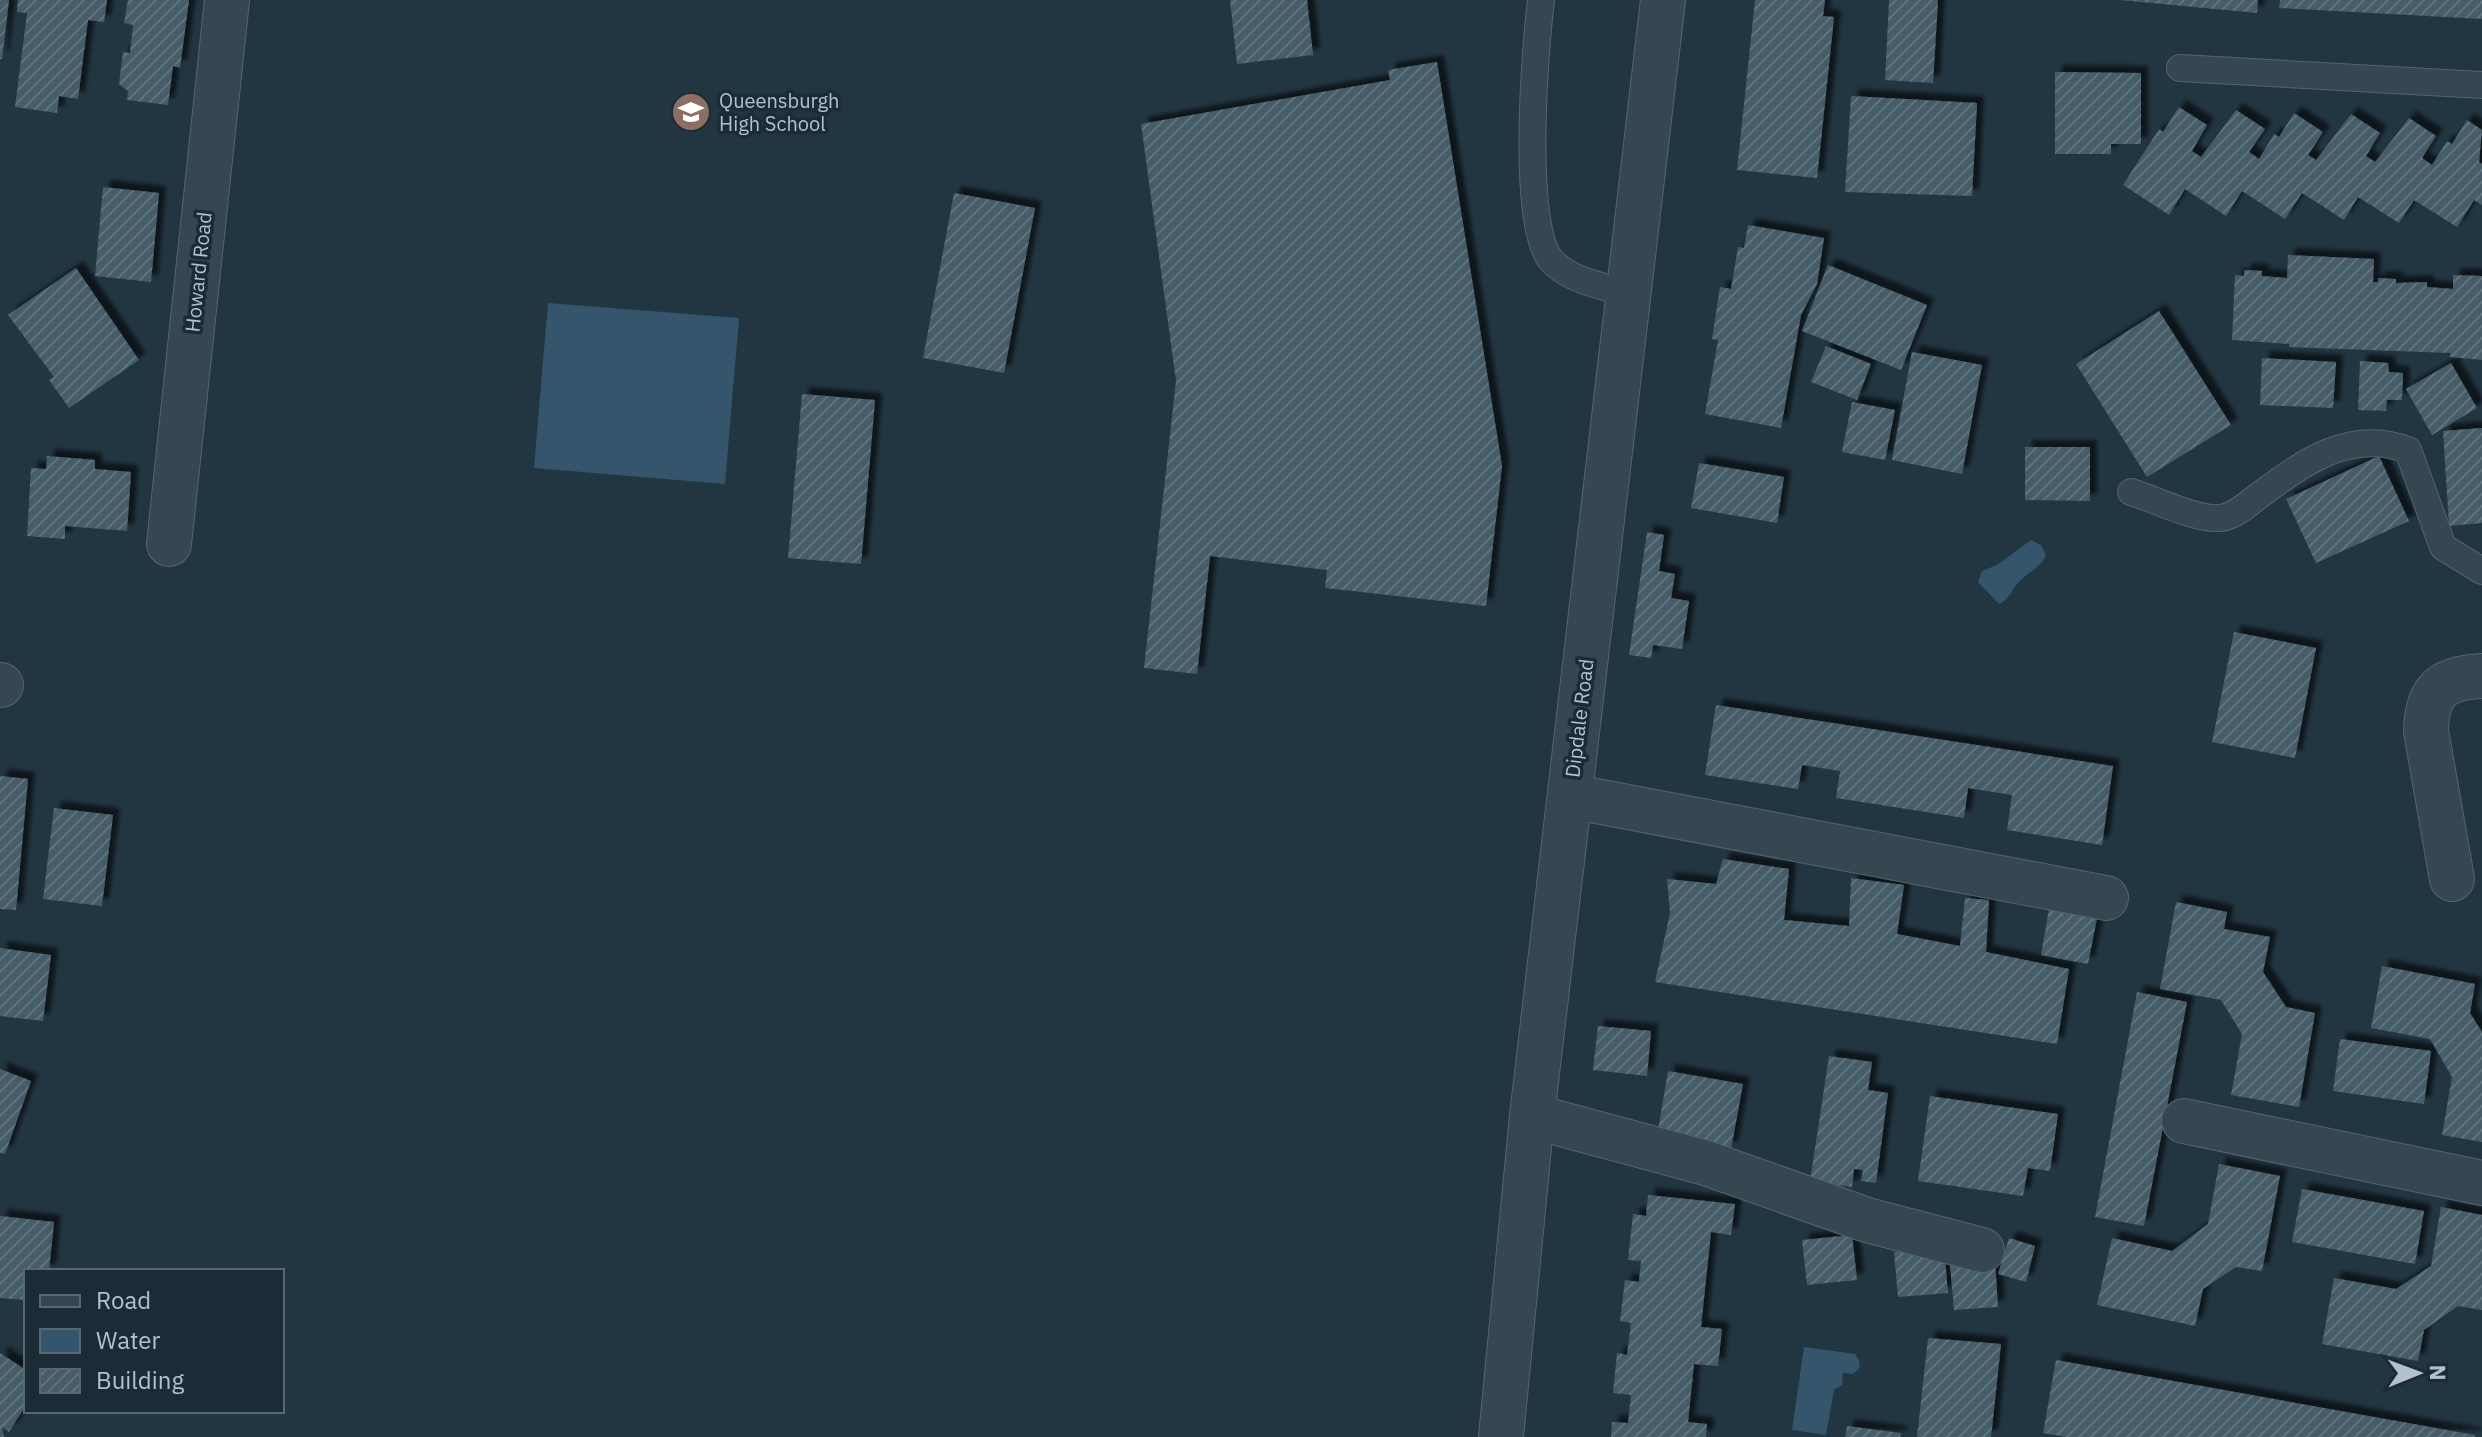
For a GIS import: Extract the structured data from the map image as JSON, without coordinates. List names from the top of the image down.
{
  "streets": {
    "street": ["Howard Road", "Dipdale Road"]
  },
  "places": {
    "school or university": ["Queensburgh High School"]
  },
  "legend": ["Road", "Water", "Building"],
  "north": "right"
}
